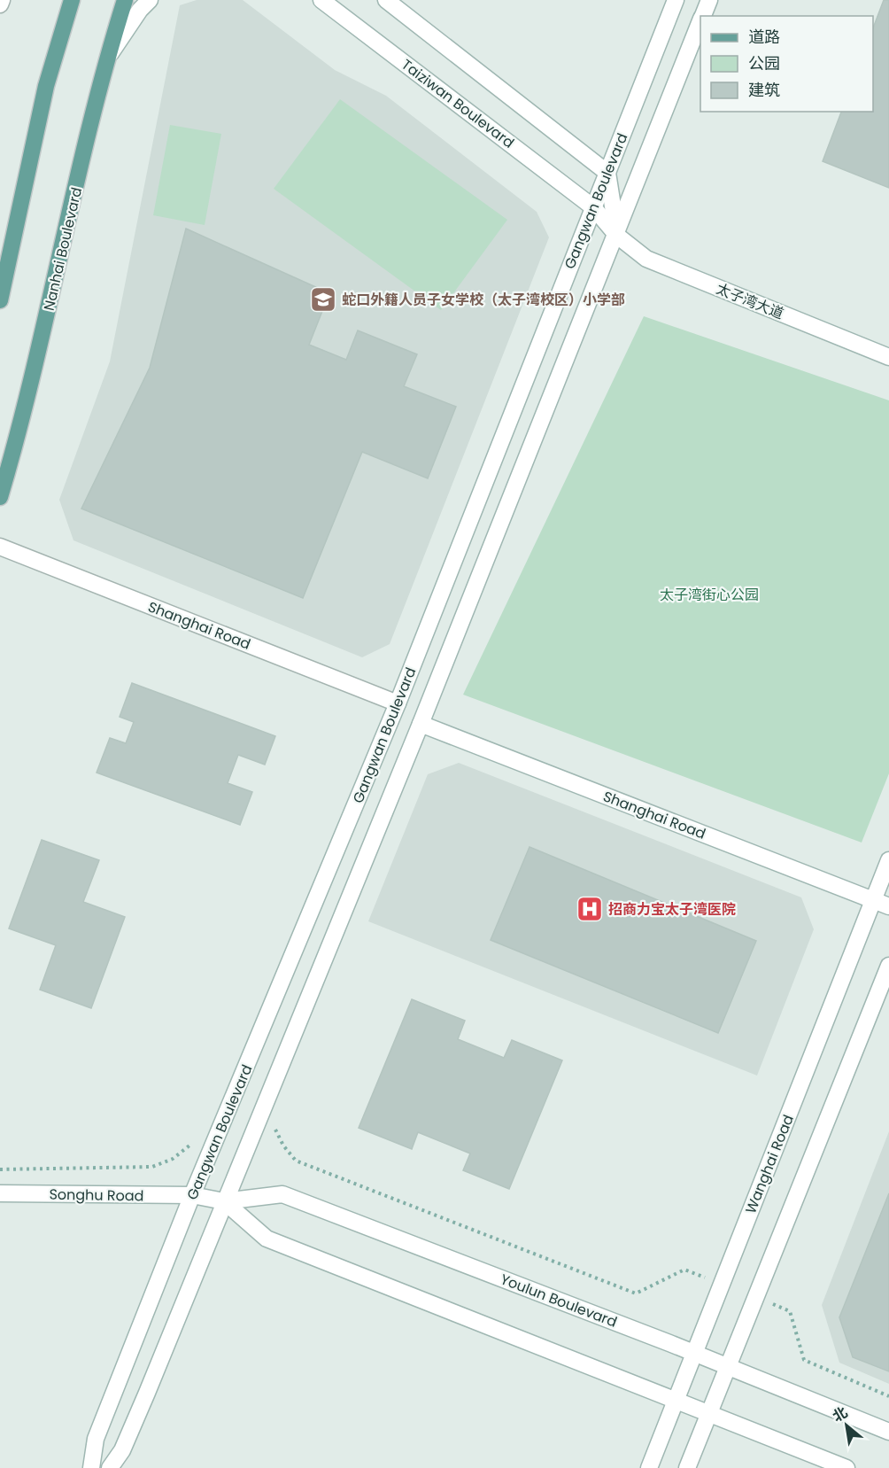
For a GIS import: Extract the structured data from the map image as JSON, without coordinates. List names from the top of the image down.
{
  "streets": {
    "main road": [
      "Taiziwan Boulevard",
      "Gangwan Boulevard",
      "Nanhai Boulevard",
      "太子湾大道",
      "Shanghai Road",
      "Wanghai Road",
      "Songhu Road",
      "Youlun Boulevard"
    ]
  },
  "crossings": [
    ["Taiziwan Boulevard", "Gangwan Boulevard"],
    ["Taiziwan Boulevard", "太子湾大道"],
    ["Gangwan Boulevard", "太子湾大道"],
    ["Gangwan Boulevard", "Shanghai Road"],
    ["Gangwan Boulevard", "Songhu Road"],
    ["Gangwan Boulevard", "Youlun Boulevard"],
    ["Shanghai Road", "Wanghai Road"],
    ["Wanghai Road", "Youlun Boulevard"],
    ["Songhu Road", "Youlun Boulevard"]
  ],
  "parks": ["太子湾街心公园"],
  "places": {
    "school or university": ["蛇口外籍人员子女学校（太子湾校区）小学部"],
    "hospital": ["招商力宝太子湾医院"]
  },
  "legend": ["道路", "公园", "建筑"],
  "north": "top left"
}
